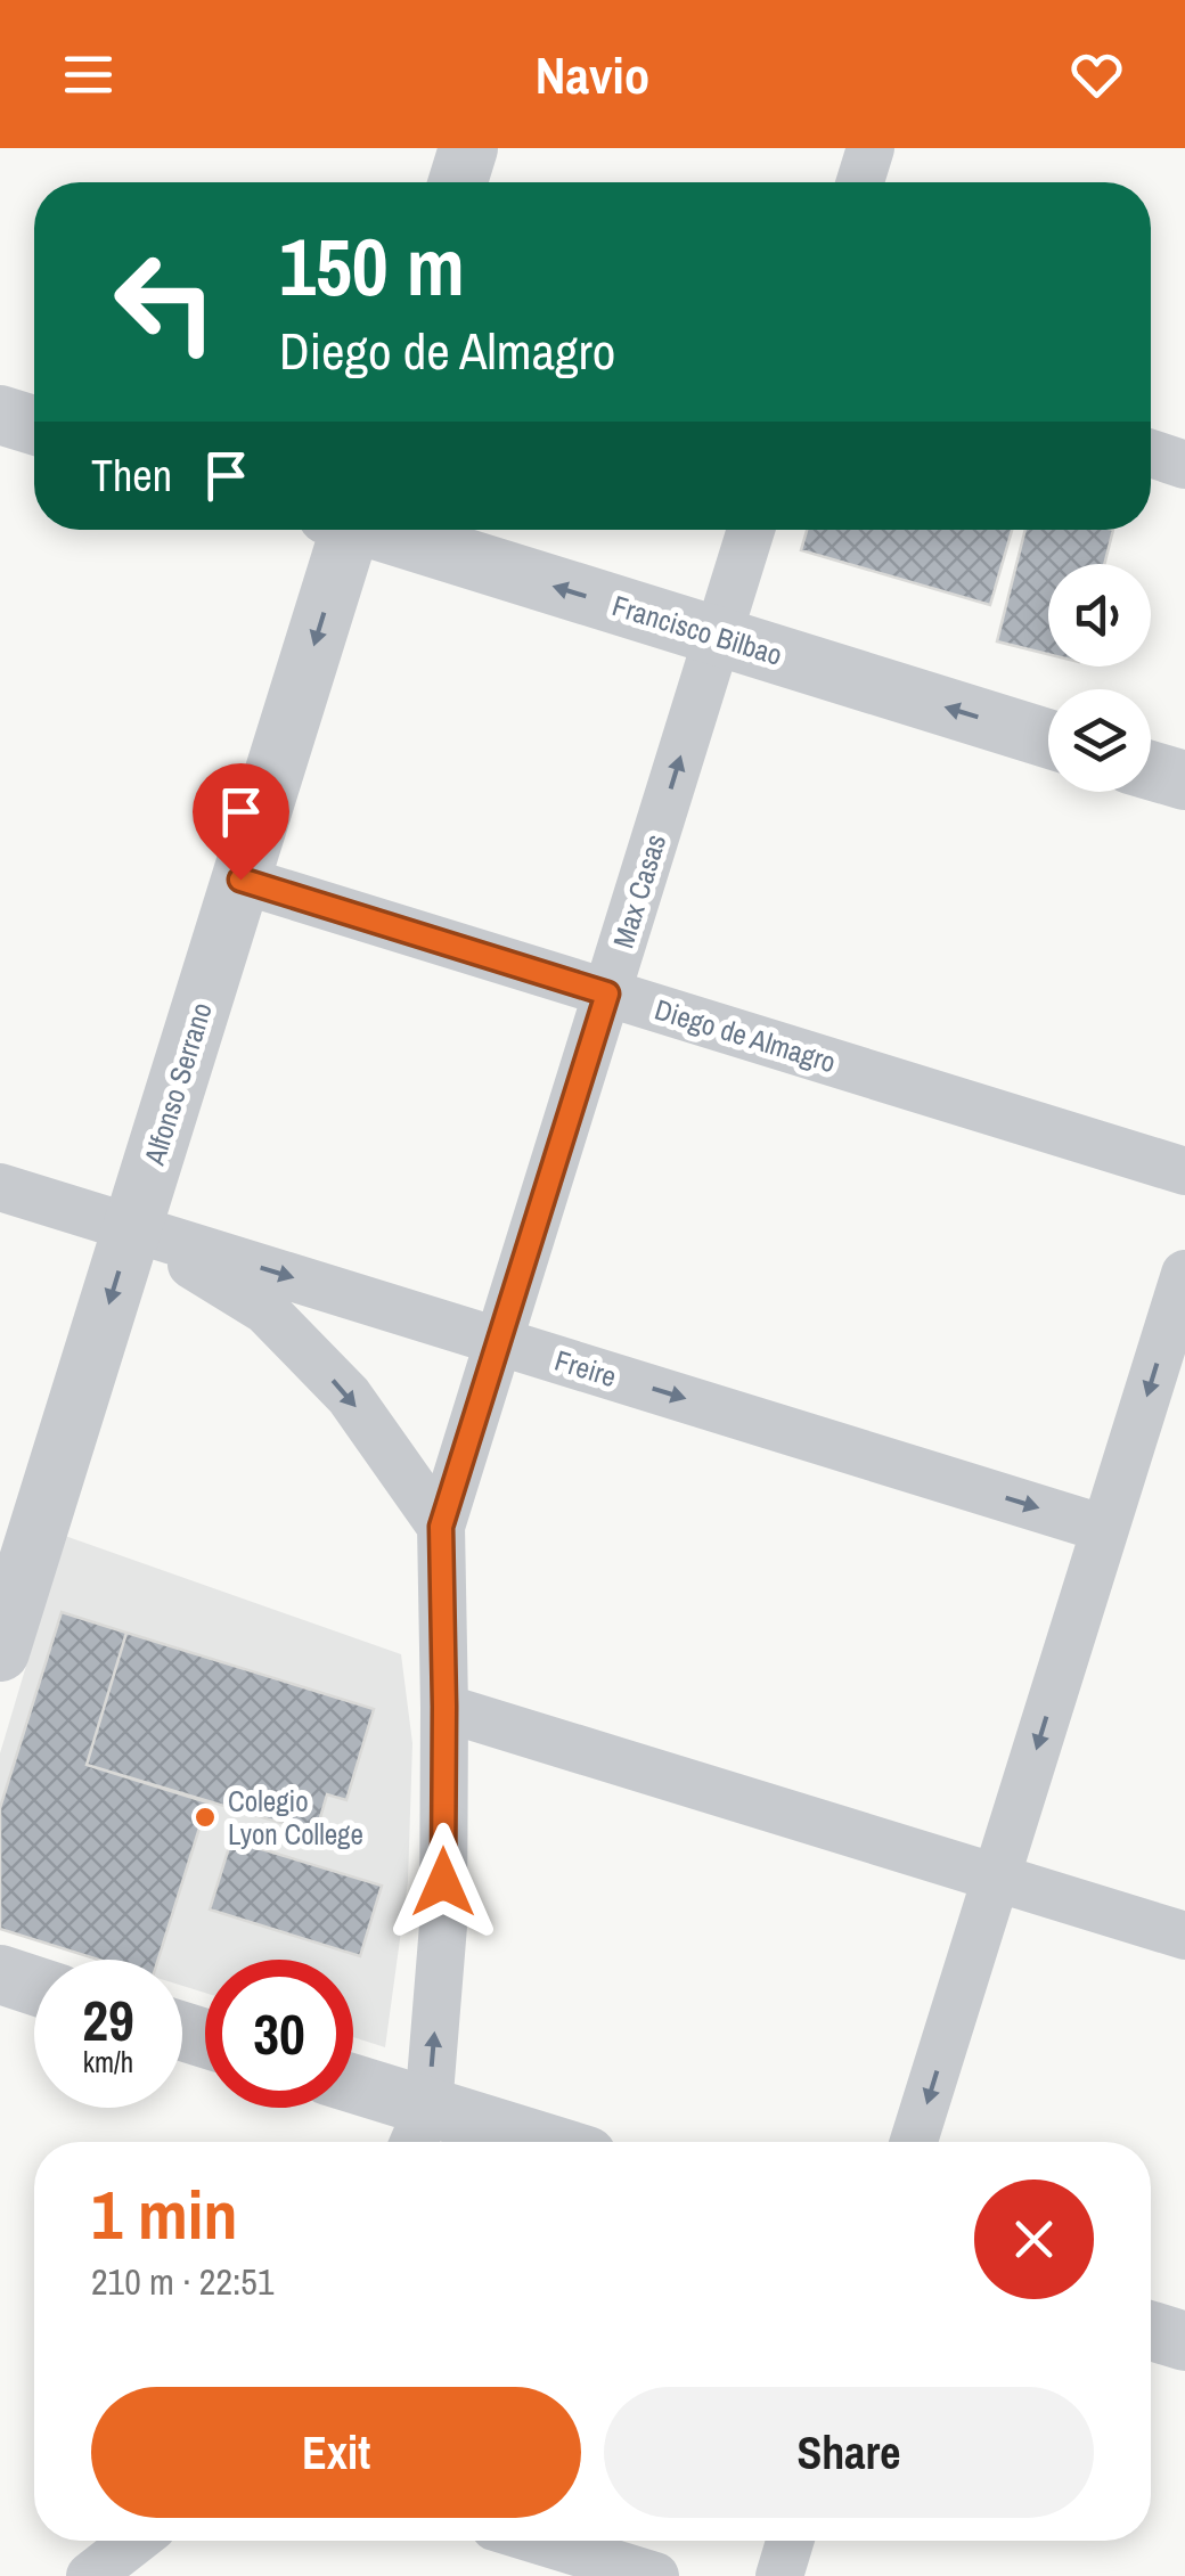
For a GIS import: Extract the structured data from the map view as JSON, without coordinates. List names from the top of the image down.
{
  "streets": {
    "street": [
      "Francisco Bilbao",
      "Max Casas",
      "Diego de Almagro",
      "Alfonso Serrano",
      "Freire"
    ]
  },
  "crossings": [
    ["Francisco Bilbao", "Max Casas"],
    ["Max Casas", "Diego de Almagro"],
    ["Max Casas", "Freire"],
    ["Diego de Almagro", "Alfonso Serrano"],
    ["Alfonso Serrano", "Freire"]
  ],
  "one_way": ["Francisco Bilbao", "Max Casas", "Alfonso Serrano"],
  "places": ["Colegio Lyon College"],
  "page": {
    "header": "Navio",
    "turn": ["150 m", "Diego de Almagro"],
    "then": "Then",
    "speed": "29 km/h",
    "limit": "30",
    "heading": ["1 min", "210 m · 22:51"],
    "buttons": ["Exit", "Share"]
  }
}
